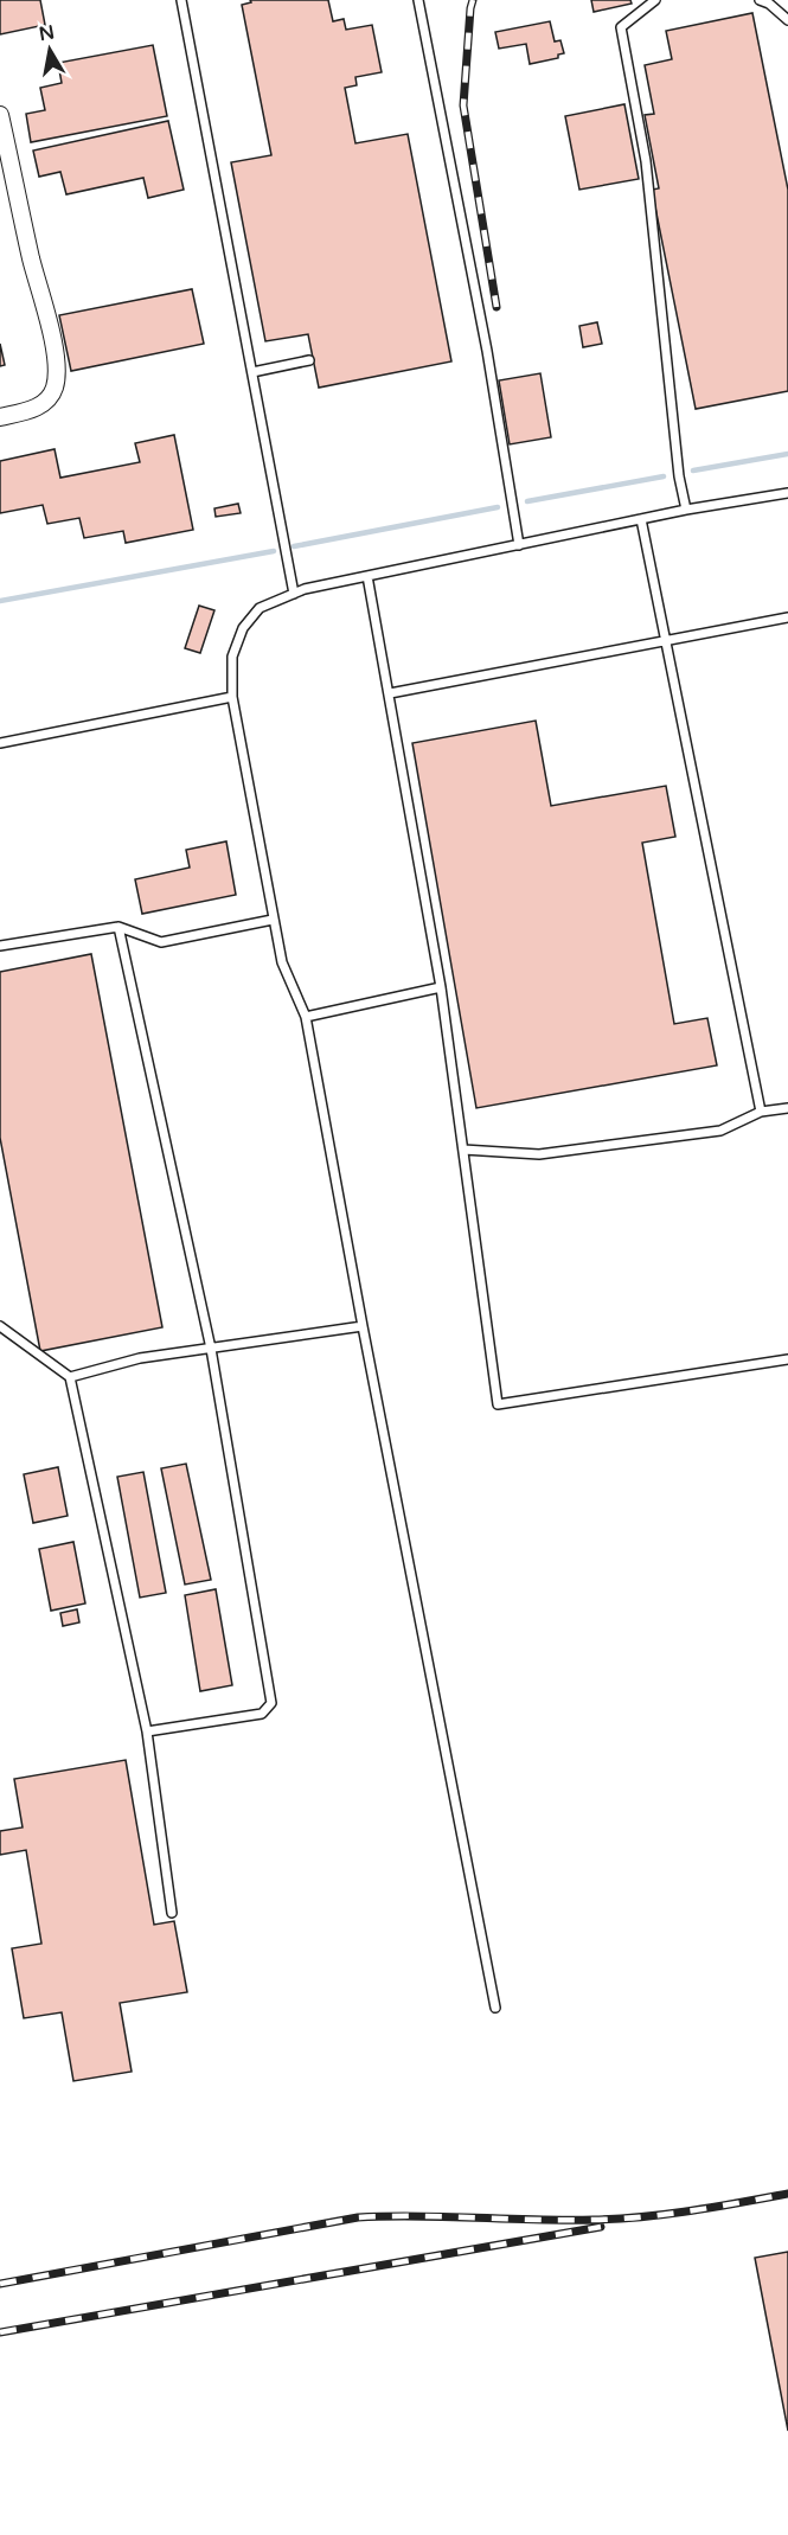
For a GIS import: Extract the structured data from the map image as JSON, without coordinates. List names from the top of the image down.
{
  "north": "top"
}
